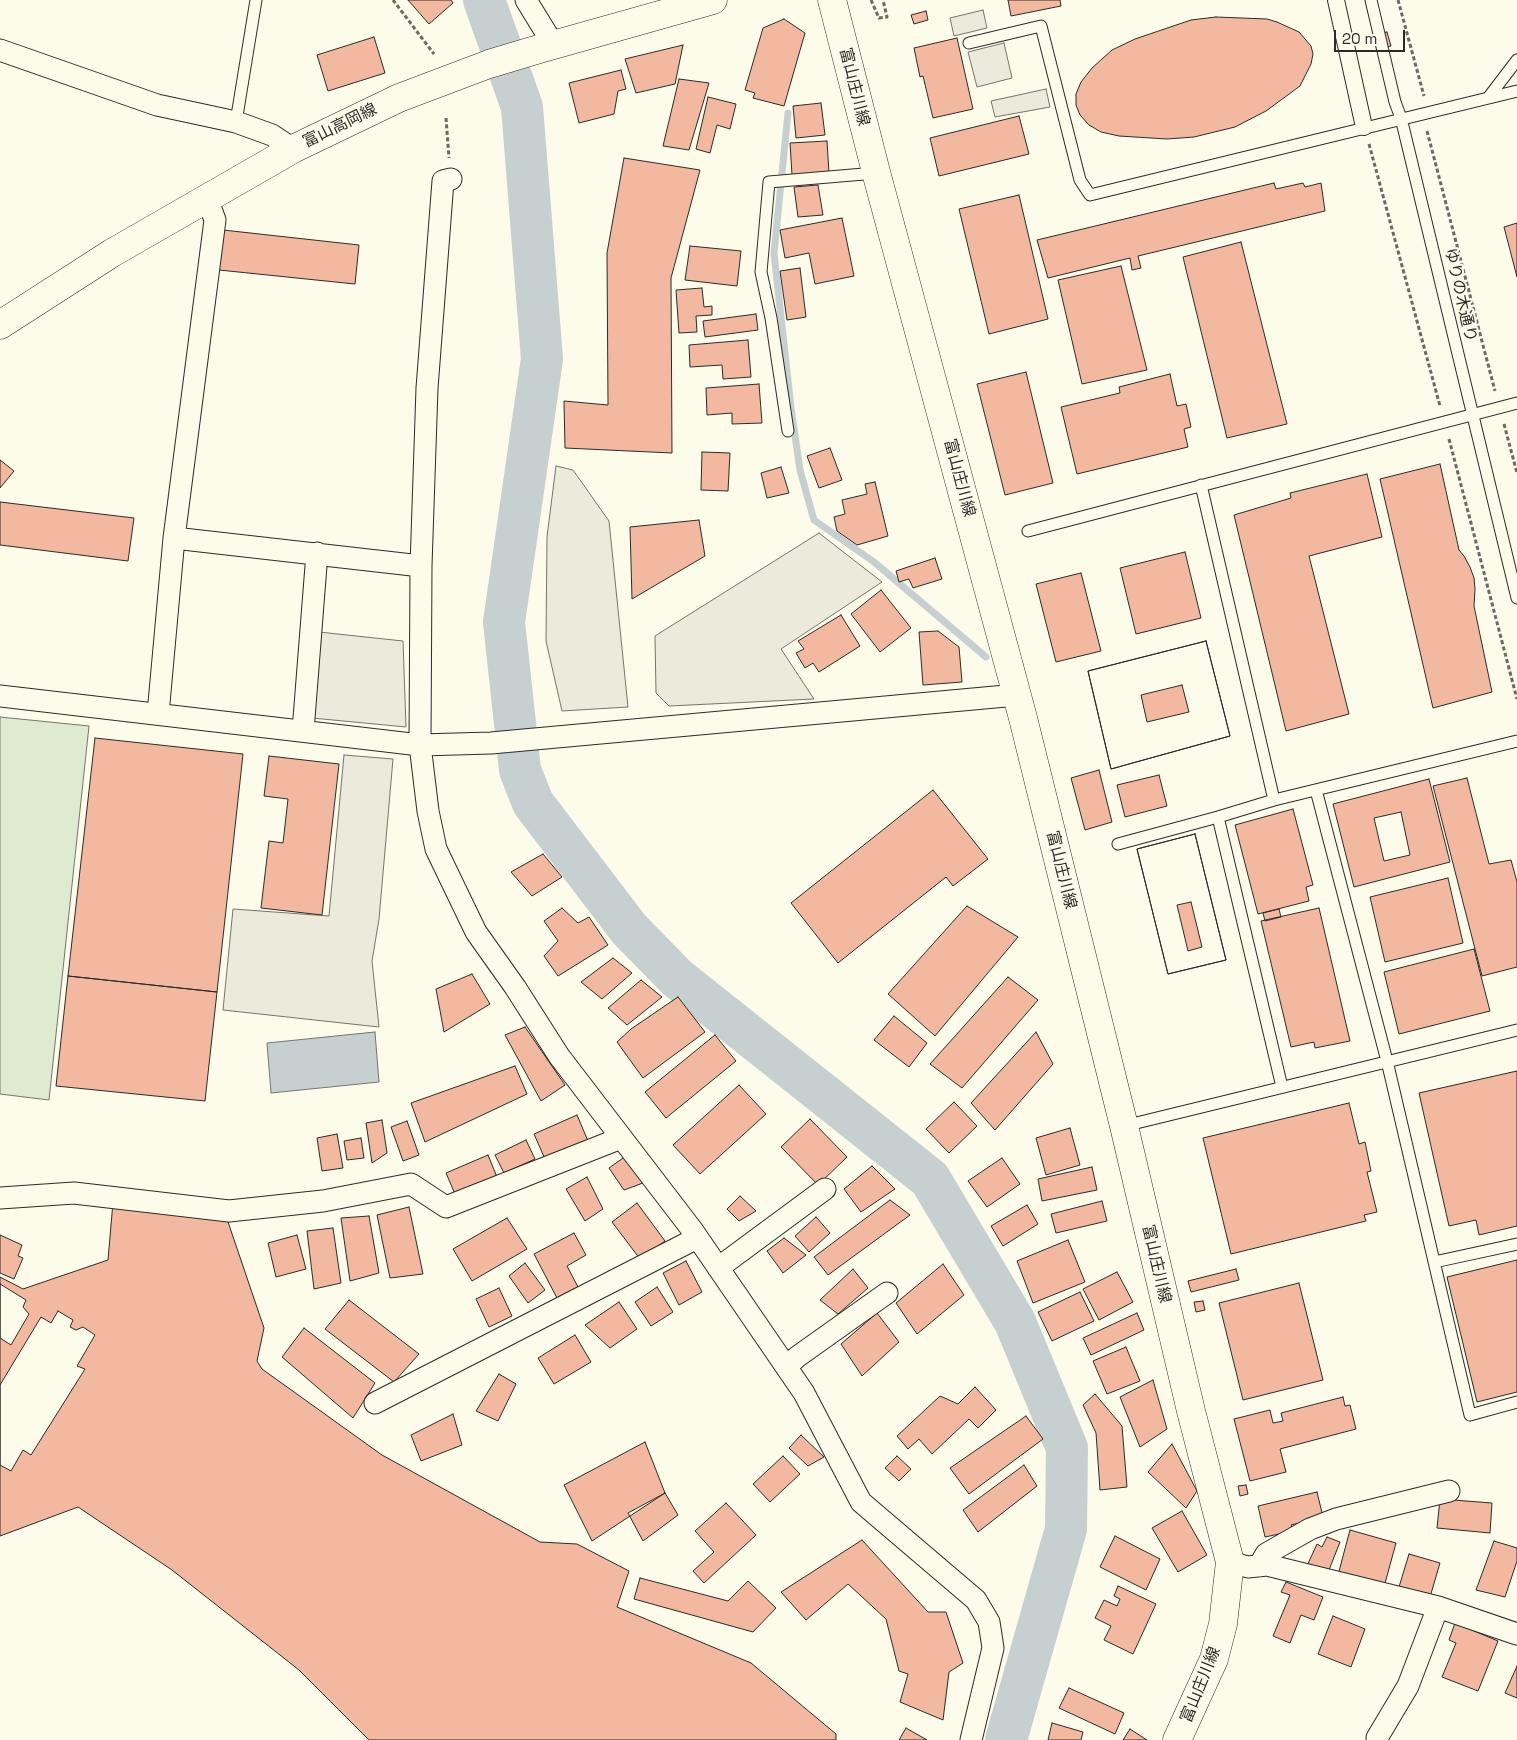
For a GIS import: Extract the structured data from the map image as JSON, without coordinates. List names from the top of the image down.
{
  "streets": {
    "main road": ["富山庄川線", "富山高岡線"],
    "lane": ["ゆりの木通り"]
  },
  "scale_bar": "20 m"
}
